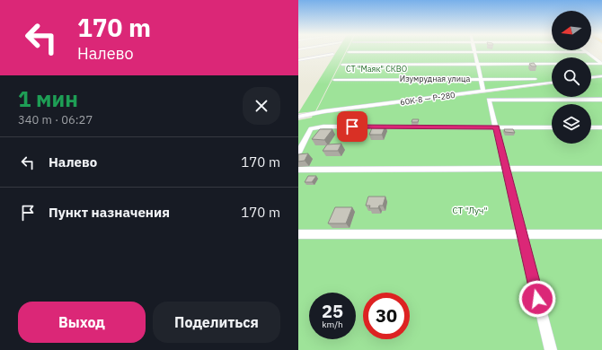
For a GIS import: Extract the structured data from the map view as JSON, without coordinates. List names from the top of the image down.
{
  "streets": {
    "street": ["Изумрудная улица", "60К-8 — Р-280"]
  },
  "parks": ["СТ \"Маяк\" СКВО", "СТ \"Луч\""],
  "north": "left",
  "page": {
    "turn": ["170 m", "Налево"],
    "heading": ["1 мин", "340 m · 06:27"],
    "list": [
      {
        "name": "Налево",
        "value": "170 m"
      },
      {
        "name": "Пункт назначения",
        "value": "170 m"
      }
    ],
    "speed": "25 km/h",
    "limit": "30",
    "buttons": ["Выход", "Поделиться"]
  }
}
